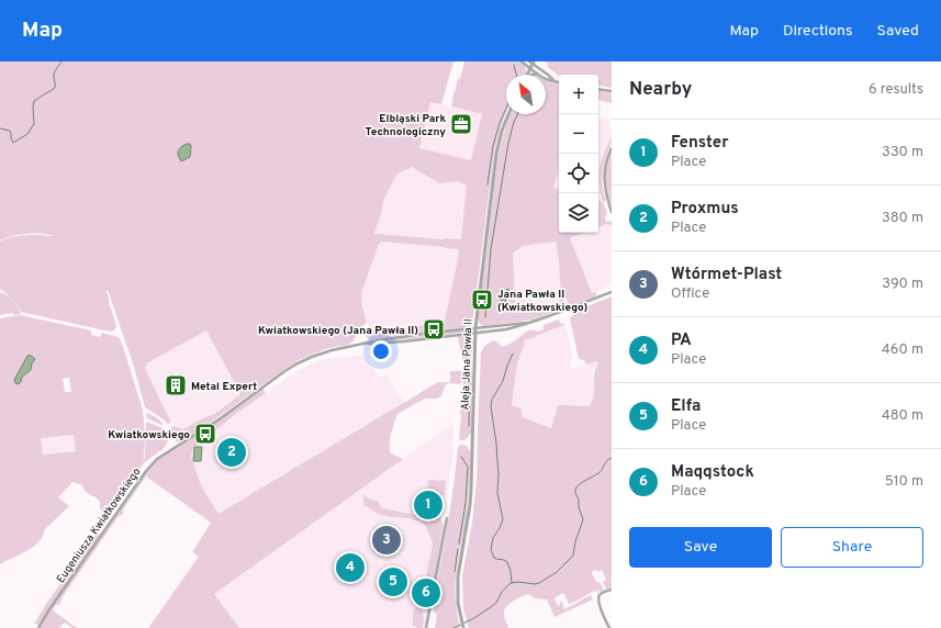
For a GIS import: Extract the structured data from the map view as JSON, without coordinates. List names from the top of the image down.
{
  "streets": {
    "street": ["Aleja Jana Pawła II", "Eugeniusza Kwiatkowskiego"]
  },
  "crossings": [
    ["Aleja Jana Pawła II", "Eugeniusza Kwiatkowskiego"]
  ],
  "places": {
    "office": ["Elbląski Park Technologiczny"],
    "bus stop": ["Jana Pawła II (Kwiatkowskiego)", "Kwiatkowskiego (Jana Pawła II)", "Kwiatkowskiego"],
    "building": ["Metal Expert"]
  },
  "north": "top left",
  "page": {
    "header": "Map",
    "nav": ["Map", "Directions", "Saved"],
    "heading": ["Nearby", "6 results"],
    "map_buttons": ["+", "−"],
    "list": [
      {
        "mark": "1",
        "name": "Fenster",
        "note": "Place",
        "value": "330 m"
      },
      {
        "mark": "2",
        "name": "Proxmus",
        "note": "Place",
        "value": "380 m"
      },
      {
        "mark": "3",
        "name": "Wtórmet-Plast",
        "note": "Office",
        "value": "390 m"
      },
      {
        "mark": "4",
        "name": "PA",
        "note": "Place",
        "value": "460 m"
      },
      {
        "mark": "5",
        "name": "Elfa",
        "note": "Place",
        "value": "480 m"
      },
      {
        "mark": "6",
        "name": "Maqqstock",
        "note": "Place",
        "value": "510 m"
      }
    ],
    "pins": [
      "2",
      "1",
      "3",
      "4",
      "5",
      "6"
    ],
    "buttons": ["Save", "Share"]
  }
}
